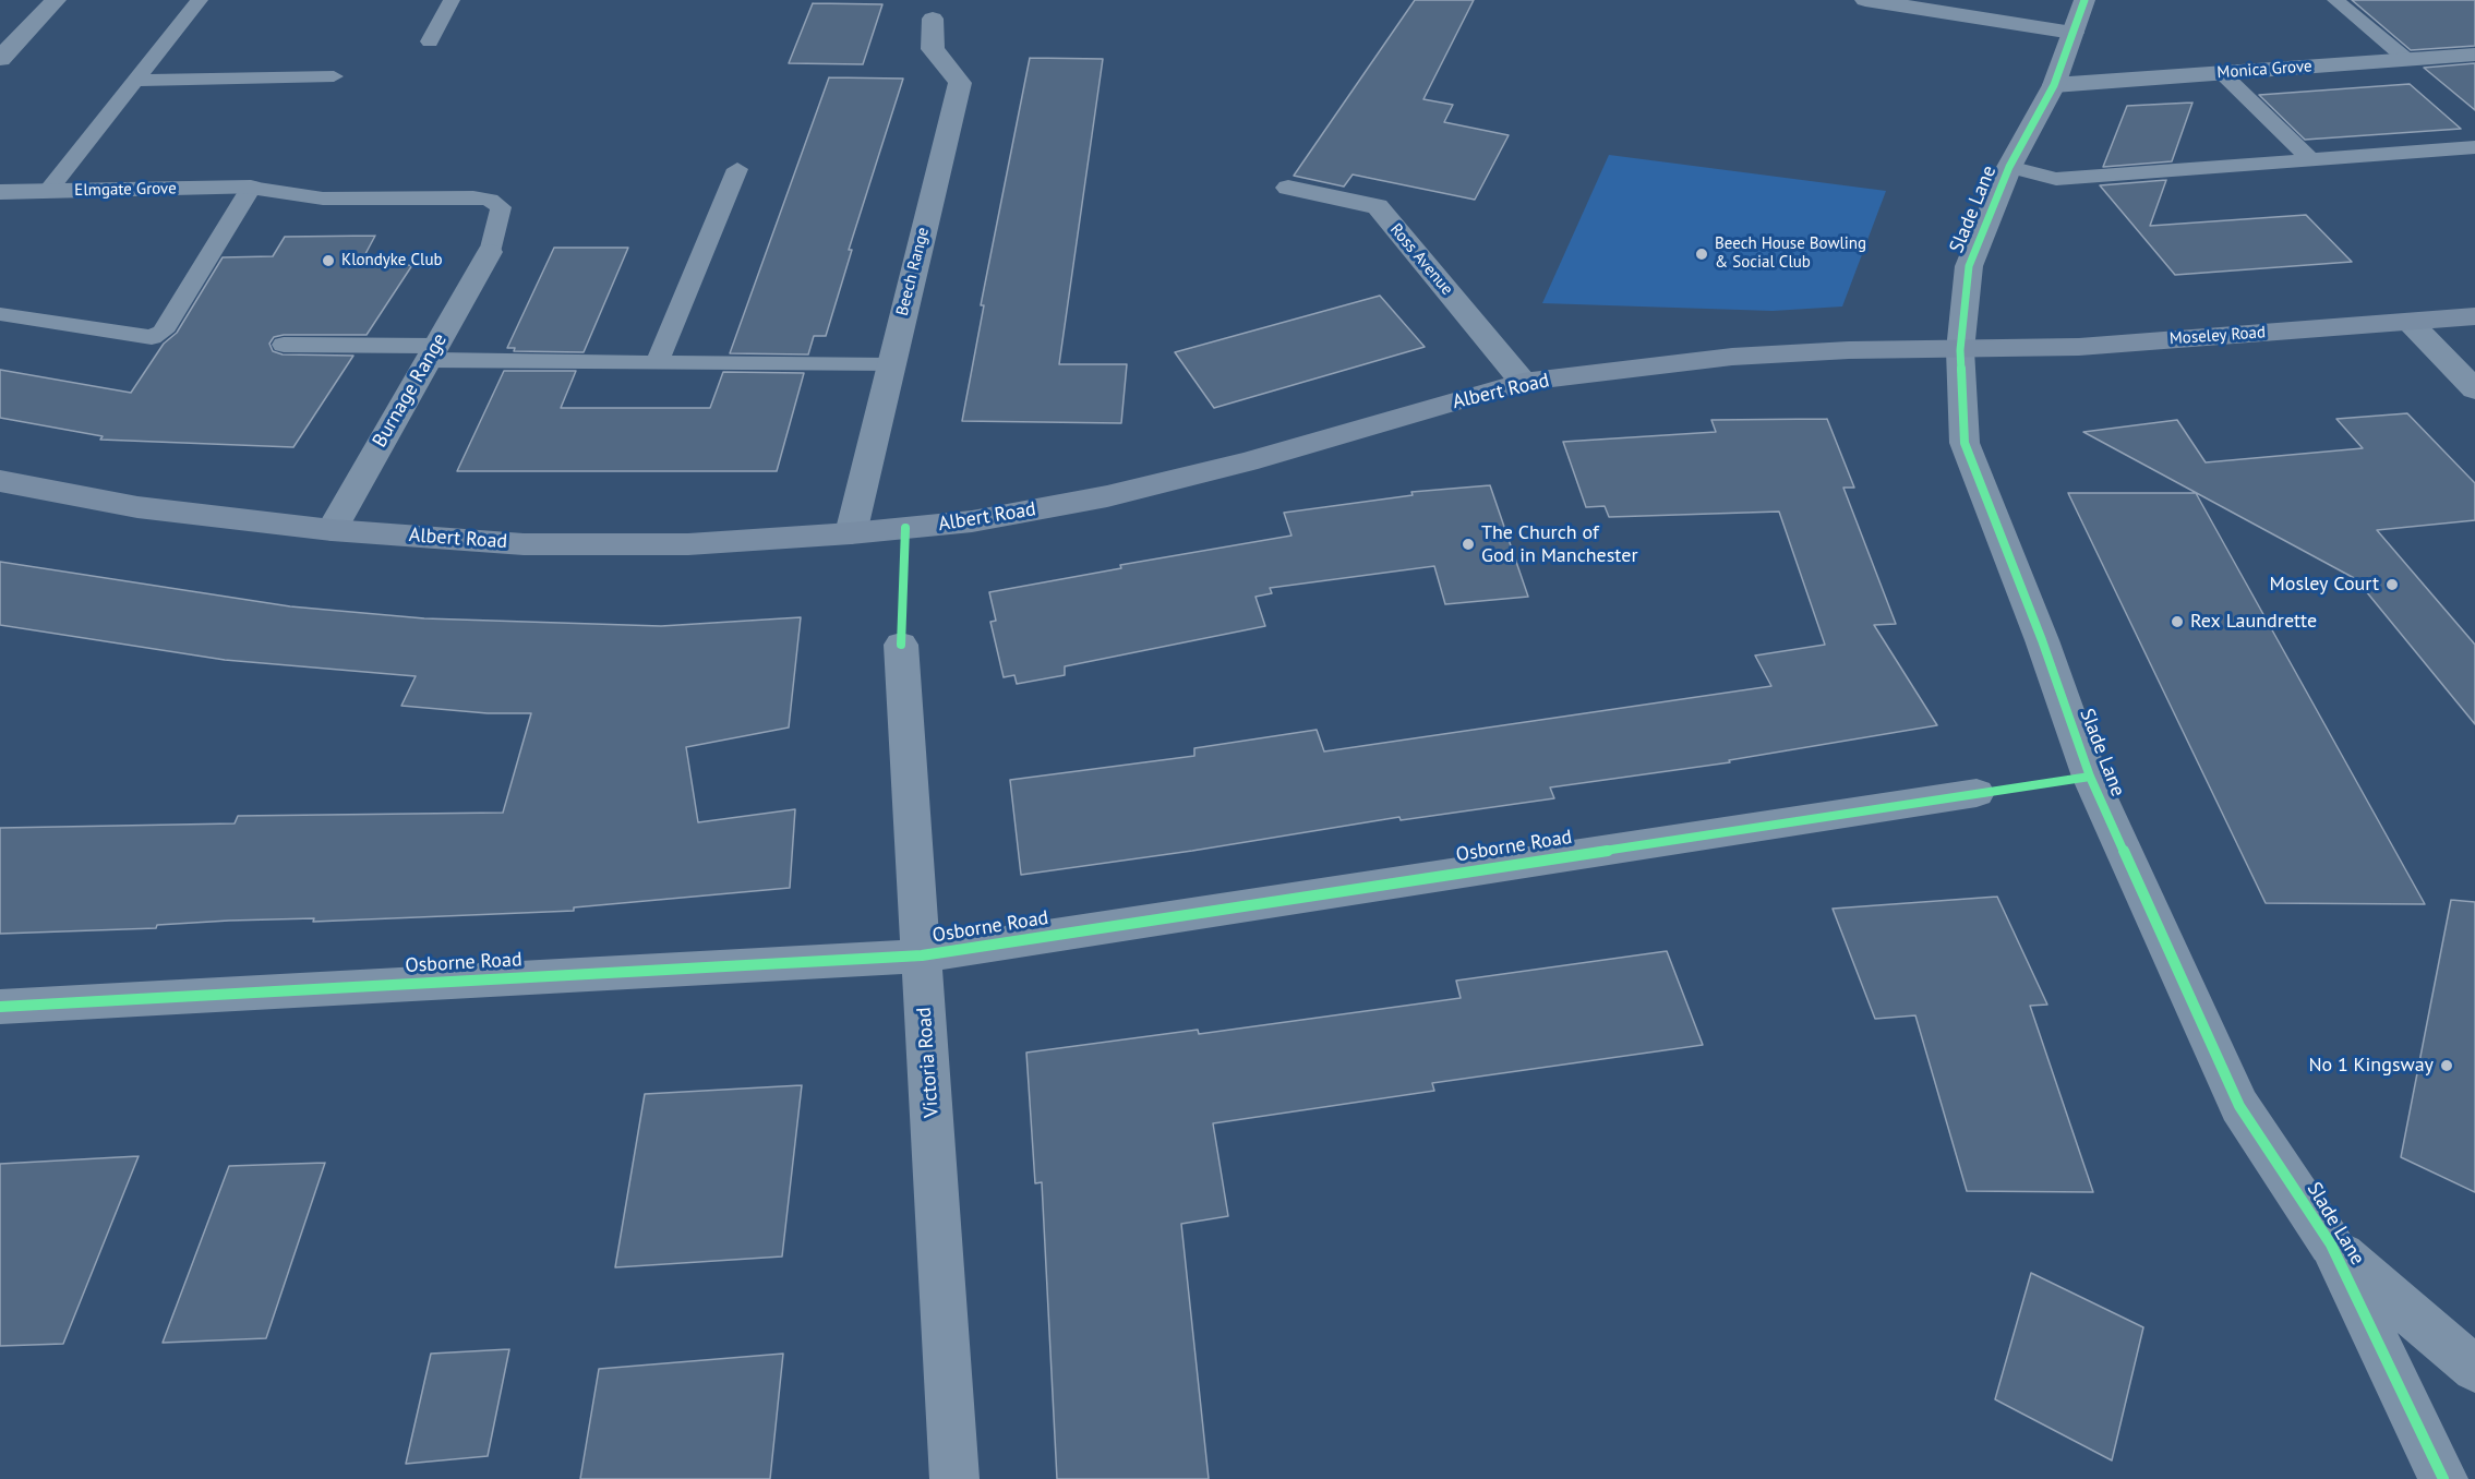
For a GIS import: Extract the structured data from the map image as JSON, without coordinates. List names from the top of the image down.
{
  "streets": {
    "main road": ["Moseley Road", "Albert Road"],
    "street": [
      "Monica Grove",
      "Elmgate Grove",
      "Slade Lane",
      "Ross Avenue",
      "Beech Range",
      "Burnage Range",
      "Osborne Road",
      "Victoria Road"
    ]
  },
  "crossings": [
    ["Monica Grove", "Slade Lane"],
    ["Slade Lane", "Moseley Road"],
    ["Slade Lane", "Albert Road"],
    ["Ross Avenue", "Albert Road"],
    ["Beech Range", "Albert Road"],
    ["Moseley Road", "Albert Road"],
    ["Burnage Range", "Albert Road"],
    ["Osborne Road", "Victoria Road"]
  ],
  "places": [
    "Beech House Bowling & Social Club",
    "Klondyke Club",
    "The Church of God in Manchester",
    "Mosley Court",
    "Rex Laundrette",
    "No 1 Kingsway"
  ]
}
